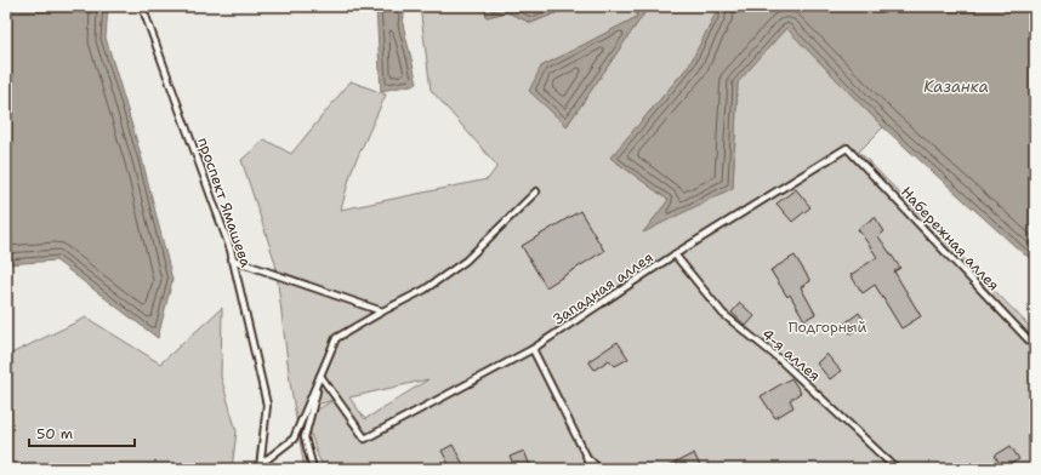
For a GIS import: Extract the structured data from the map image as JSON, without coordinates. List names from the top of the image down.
{
  "streets": {
    "lane": [
      "проспект Ямашева",
      "Набережная аллея",
      "Западная аллея",
      "4-я аллея"
    ]
  },
  "crossings": [
    ["Набережная аллея", "Западная аллея"],
    ["Западная аллея", "4-я аллея"]
  ],
  "water": ["Казанка"],
  "parks": ["Подгорный"],
  "scale_bar": "50 m"
}
